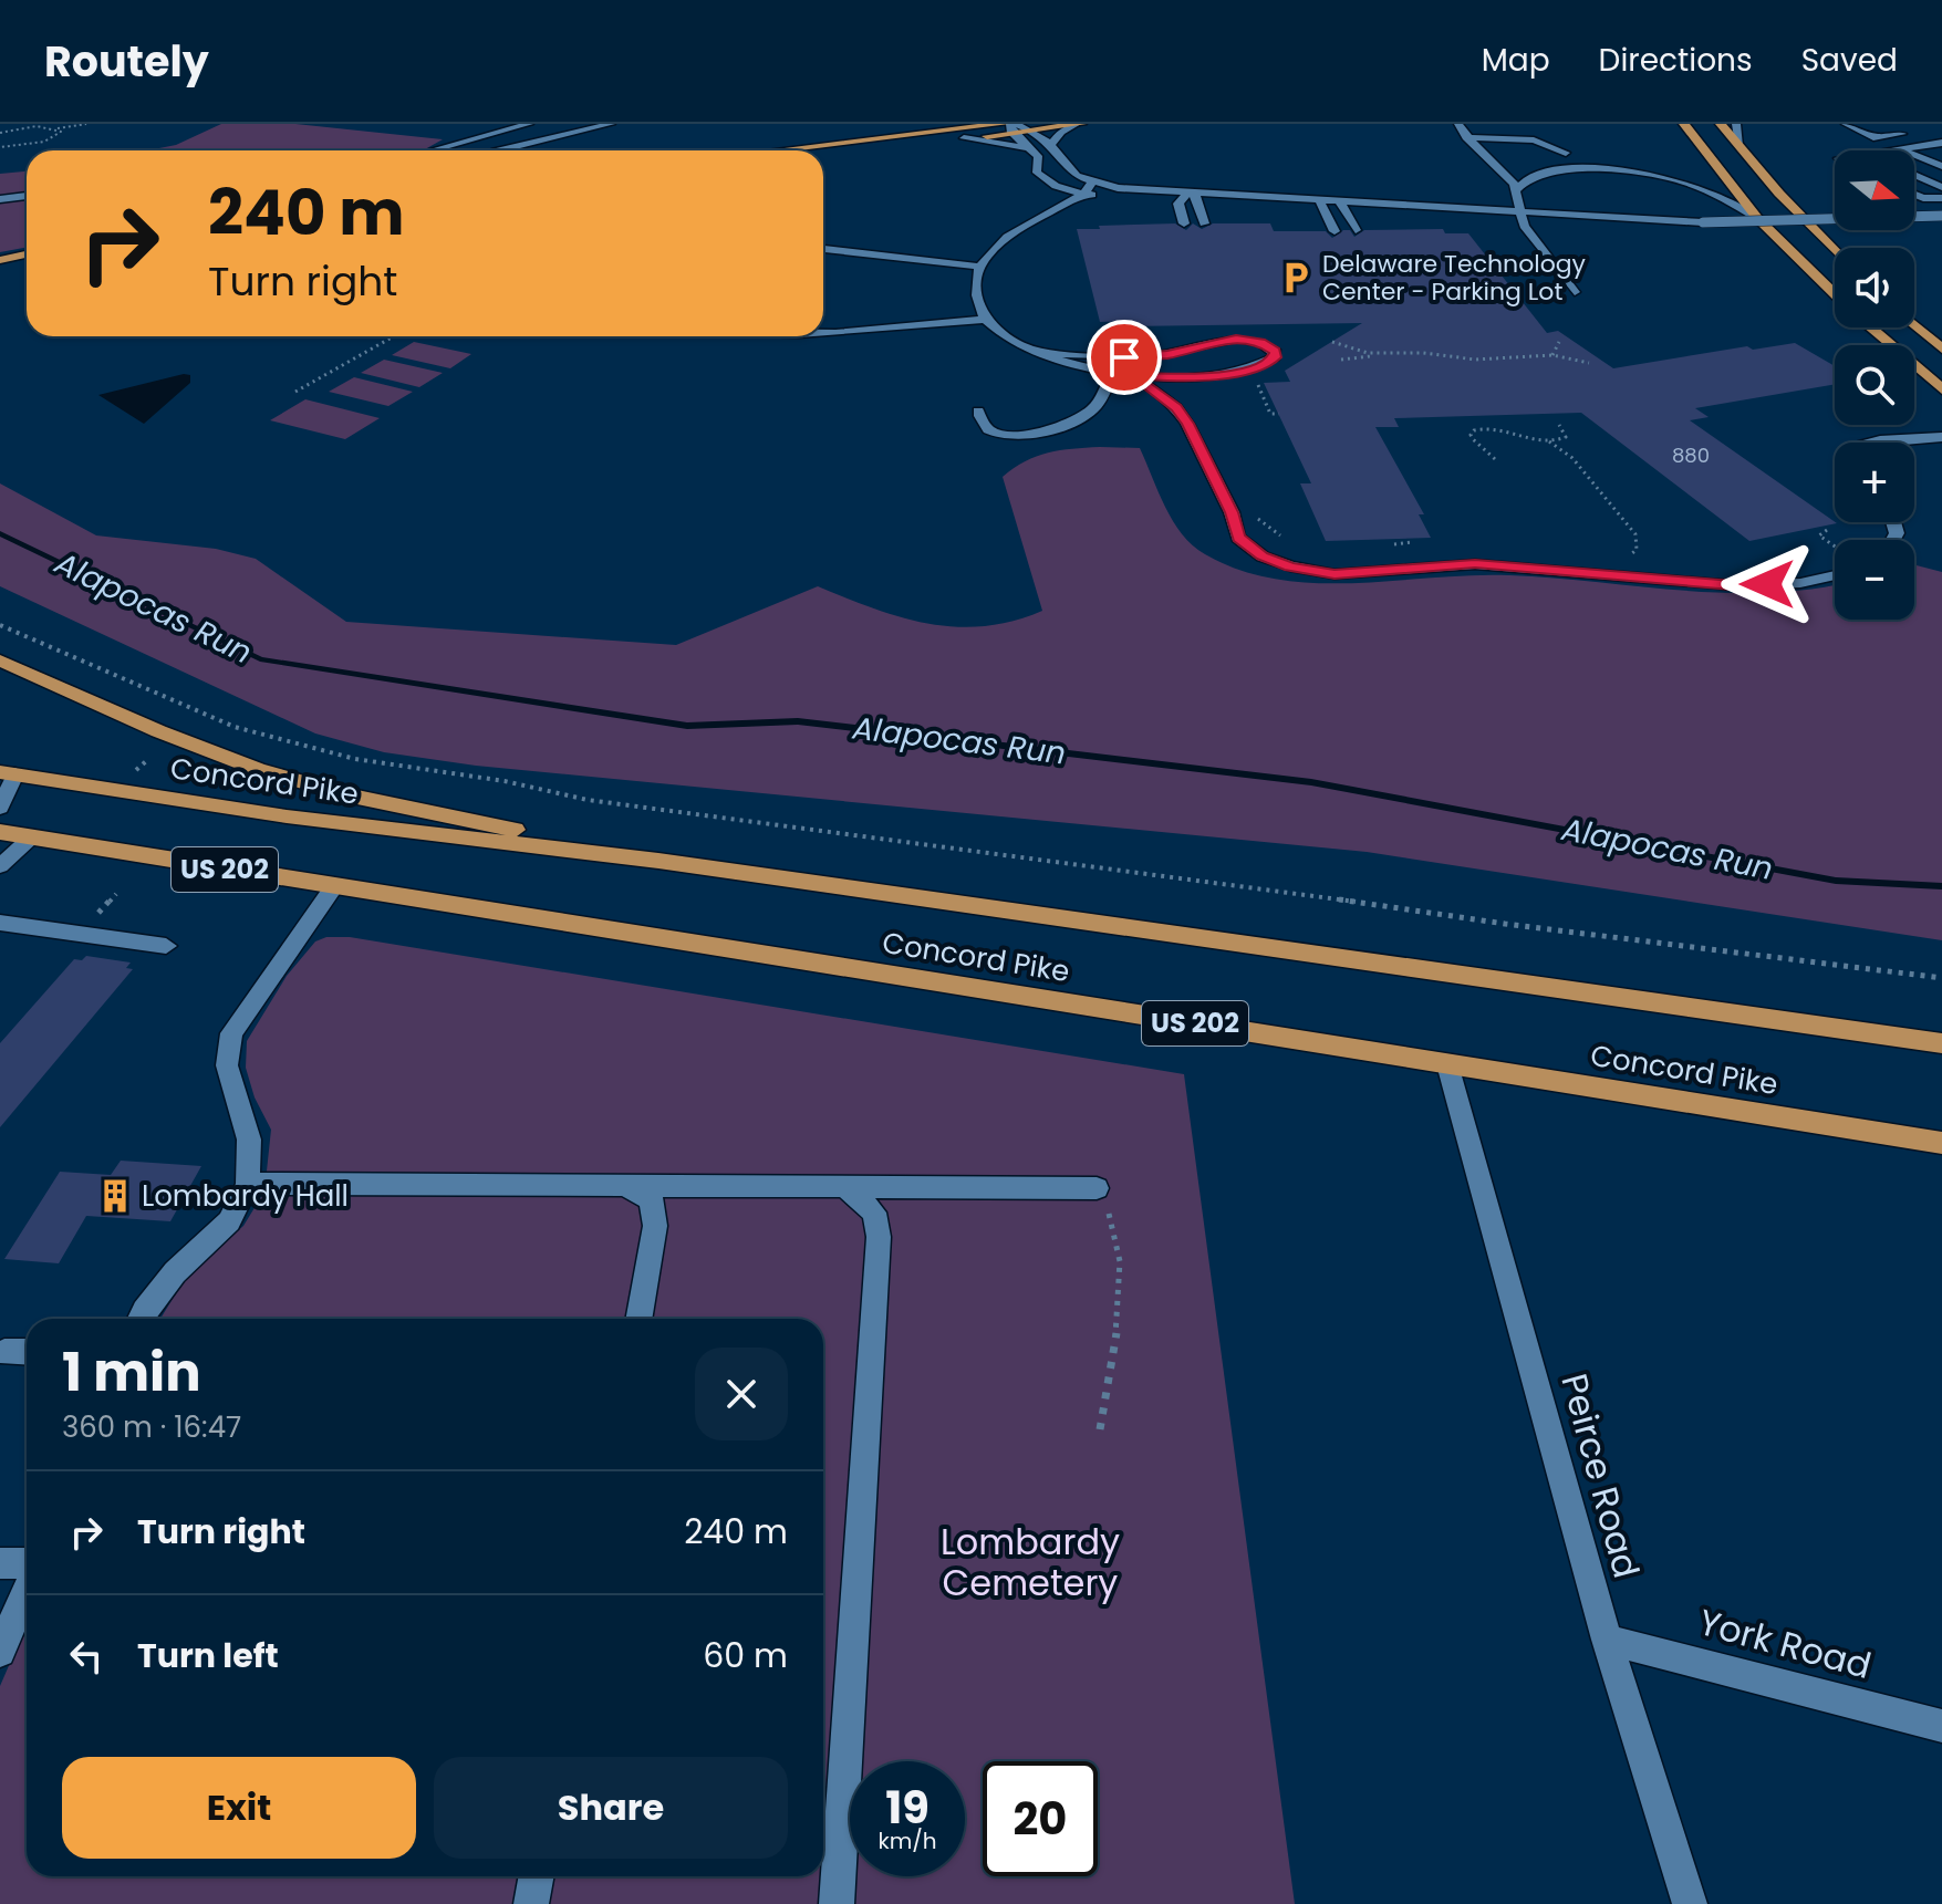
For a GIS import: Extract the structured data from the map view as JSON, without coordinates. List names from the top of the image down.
{
  "streets": {
    "highway": ["Concord Pike", "US 202"],
    "street": ["Peirce Road", "York Road"]
  },
  "crossings": [
    ["Concord Pike", "Peirce Road"],
    ["Peirce Road", "York Road"]
  ],
  "water": ["Alapocas Run"],
  "parks": ["Lombardy Cemetery"],
  "places": {
    "parking": ["Delaware Technology Center - Parking Lot"],
    "building": ["Lombardy Hall"]
  },
  "house_numbers": ["880"],
  "north": "right",
  "page": {
    "header": "Routely",
    "nav": ["Map", "Directions", "Saved"],
    "map_buttons": ["+", "−"],
    "turn": ["240 m", "Turn right"],
    "heading": ["1 min", "360 m · 16:47"],
    "list": [
      {
        "name": "Turn right",
        "value": "240 m"
      },
      {
        "name": "Turn left",
        "value": "60 m"
      }
    ],
    "buttons": ["Exit", "Share"],
    "speed": "19 km/h",
    "limit": "20"
  }
}
